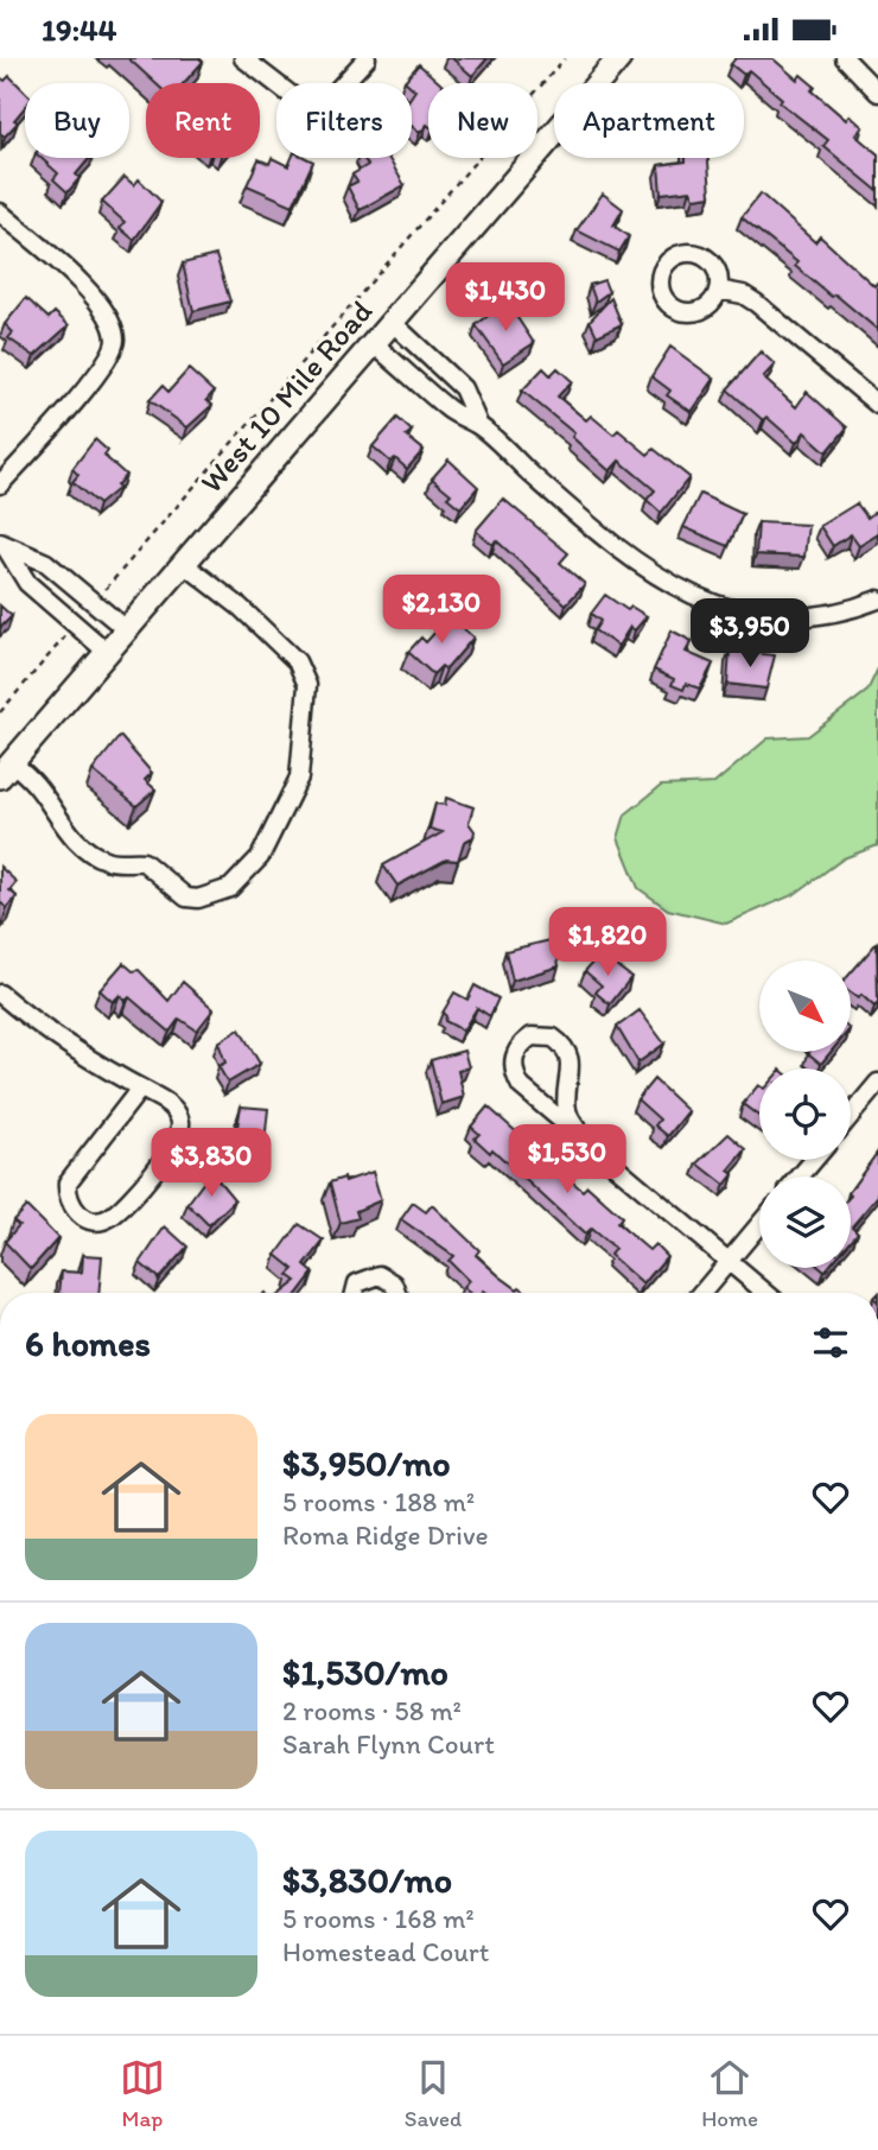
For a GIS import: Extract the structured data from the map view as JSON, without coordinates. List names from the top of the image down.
{
  "streets": {
    "main road": ["West 10 Mile Road"]
  },
  "north": "bottom right",
  "page": {
    "status": "19:44",
    "chip": [
      "Buy",
      "Rent",
      "Filters",
      "New",
      "Apartment"
    ],
    "price": [
      "$1,430",
      "$2,130",
      "$3,950",
      "$1,820",
      "$1,530",
      "$3,830"
    ],
    "heading": "6 homes",
    "list": [
      {
        "name": "$3,950/mo",
        "note": "5 rooms · 188 m² · Roma Ridge Drive"
      },
      {
        "name": "$1,530/mo",
        "note": "2 rooms · 58 m² · Sarah Flynn Court"
      },
      {
        "name": "$3,830/mo",
        "note": "5 rooms · 168 m² · Homestead Court"
      }
    ],
    "tabs": ["Map", "Saved", "Home"]
  }
}
